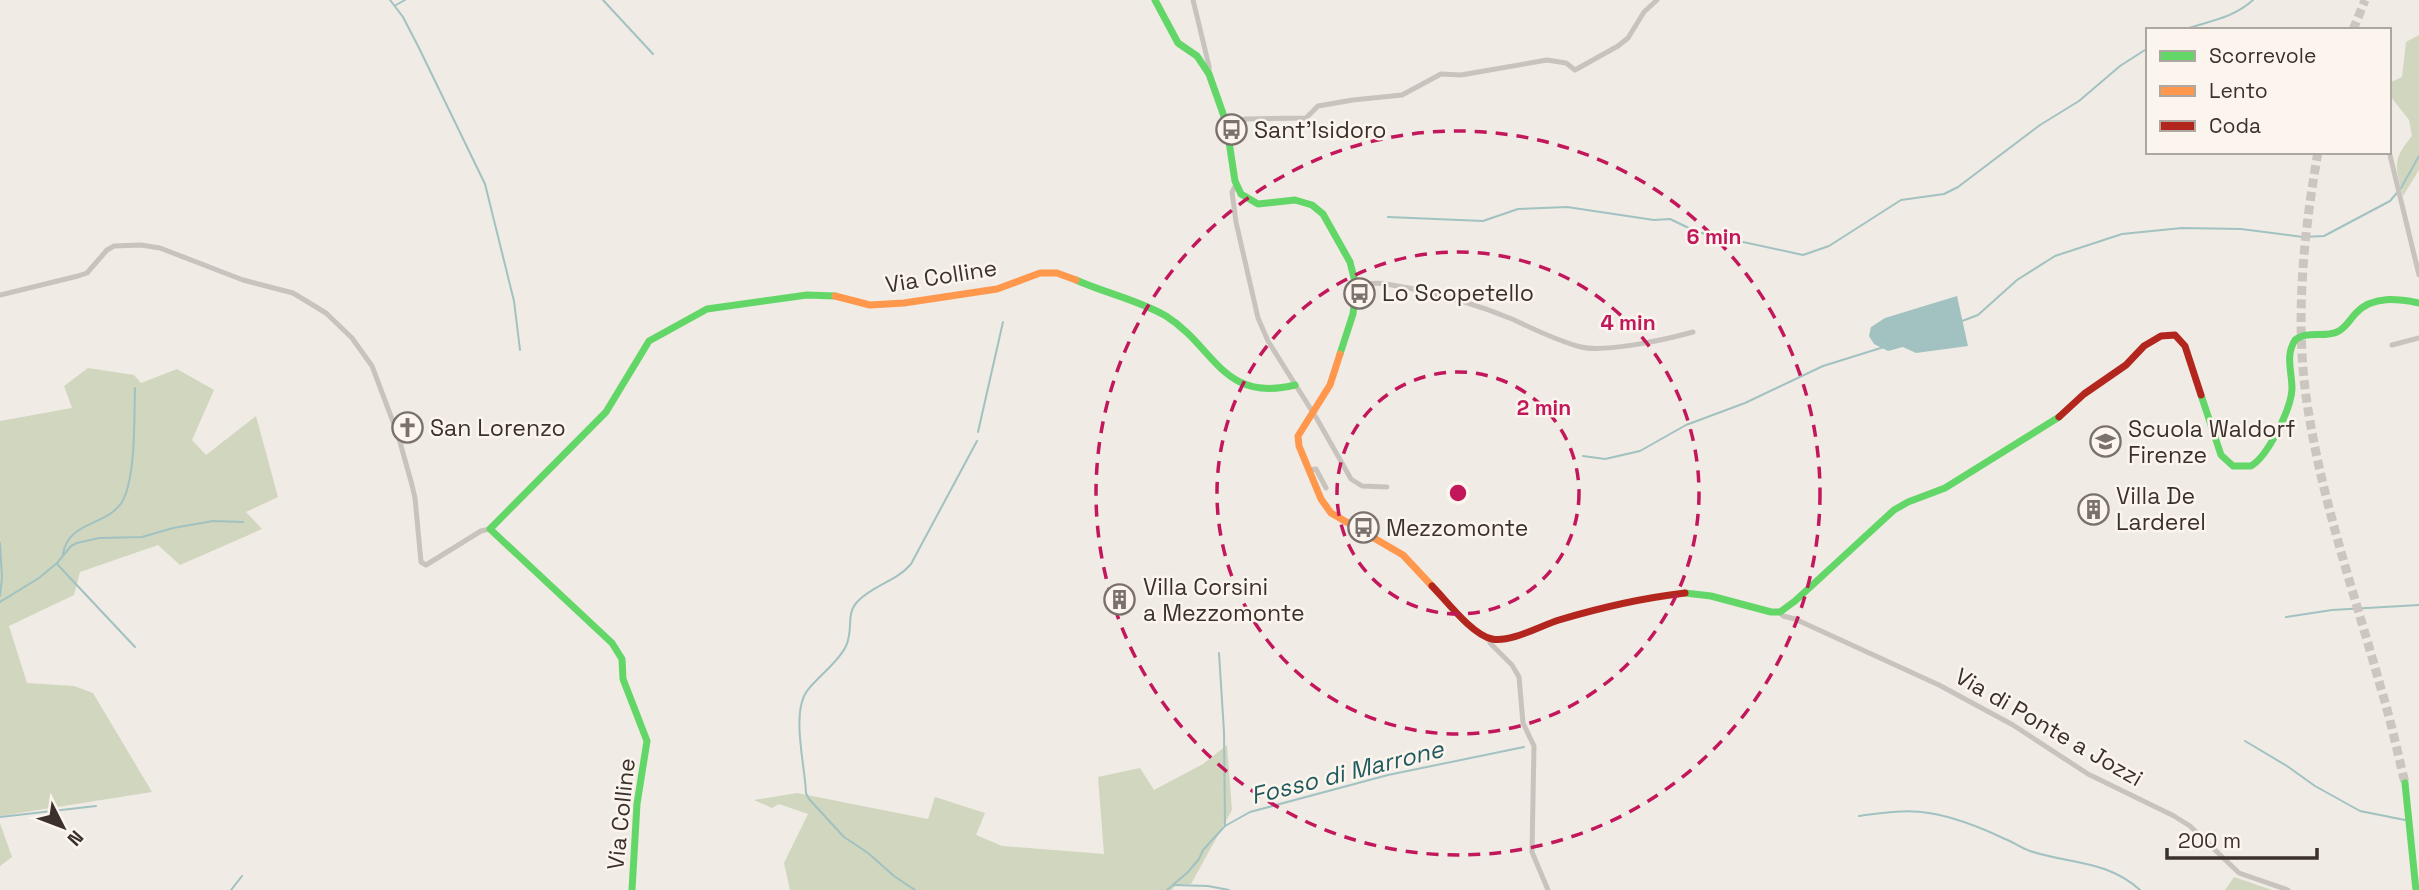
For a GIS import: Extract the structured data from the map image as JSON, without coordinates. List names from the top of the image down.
{
  "streets": {
    "main road": ["Via Colline"],
    "street": ["Via di Ponte a Jozzi"]
  },
  "water": ["Fosso di Marrone"],
  "places": {
    "bus stop": ["Sant'Isidoro", "Lo Scopetello", "Mezzomonte"],
    "church": ["San Lorenzo"],
    "school or university": ["Scuola Waldorf Firenze"],
    "building": ["Villa De Larderel", "Villa Corsini a Mezzomonte"]
  },
  "legend": ["Scorrevole", "Lento", "Coda"],
  "scale_bar": "200 m",
  "north": "bottom right",
  "rings": ["6 min", "4 min", "2 min"]
}
